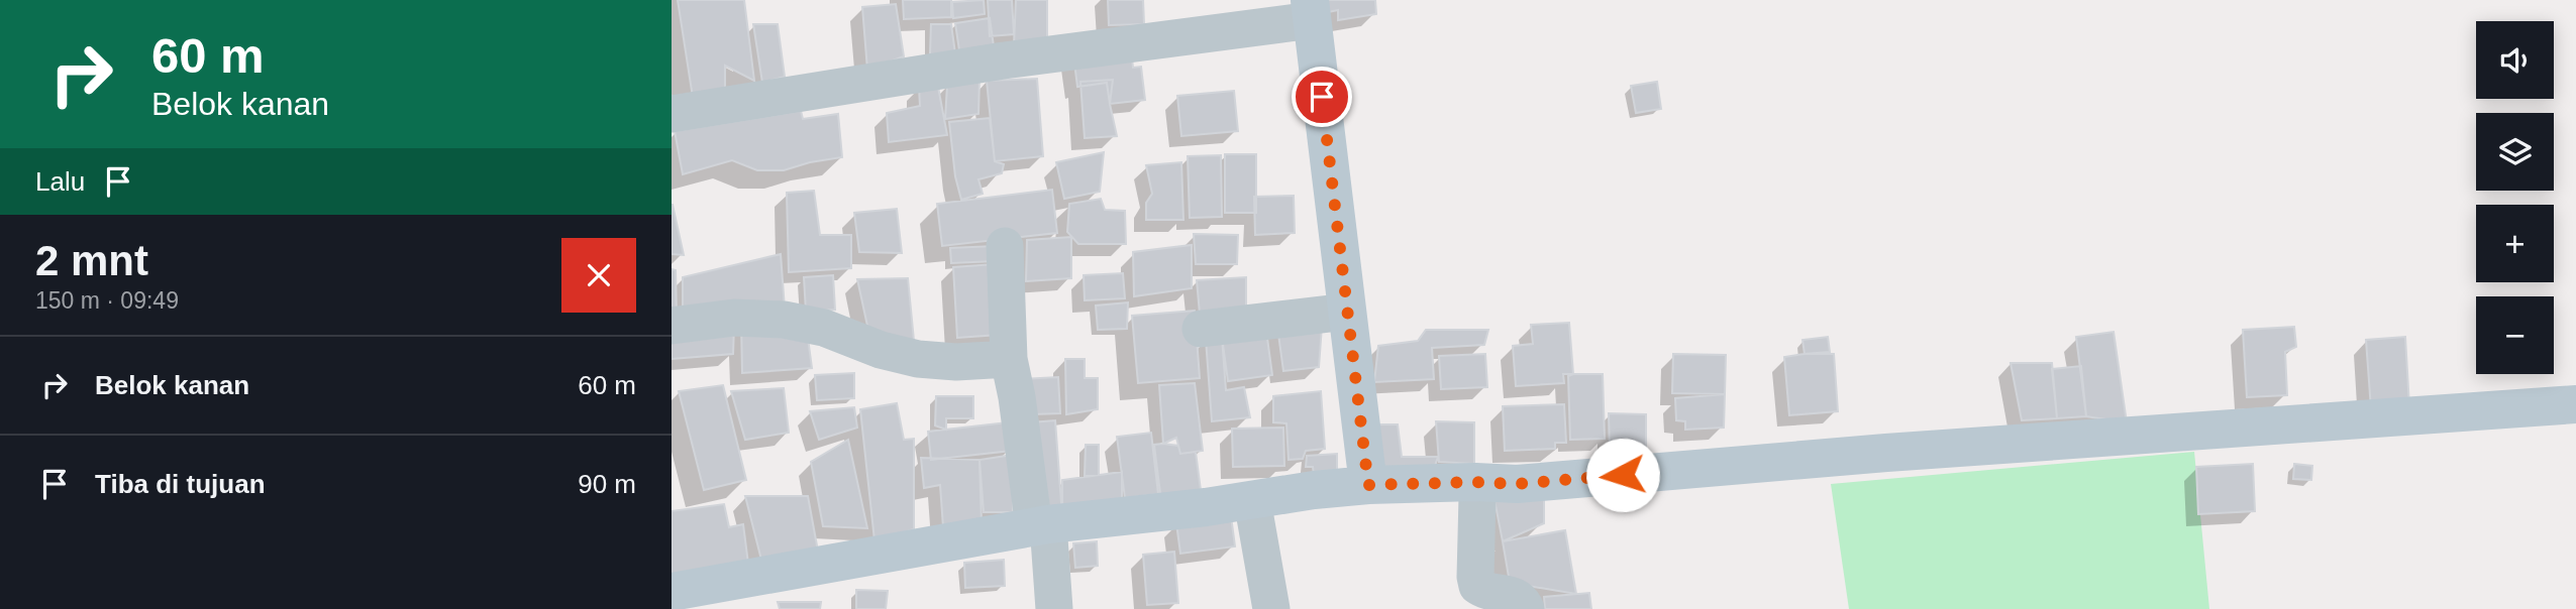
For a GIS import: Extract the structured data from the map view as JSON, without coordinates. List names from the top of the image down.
{
  "page": {
    "turn": ["60 m", "Belok kanan"],
    "map_buttons": ["+", "−"],
    "then": "Lalu",
    "heading": ["2 mnt", "150 m · 09:49"],
    "list": [
      {
        "name": "Belok kanan",
        "value": "60 m"
      },
      {
        "name": "Tiba di tujuan",
        "value": "90 m"
      }
    ]
  }
}
